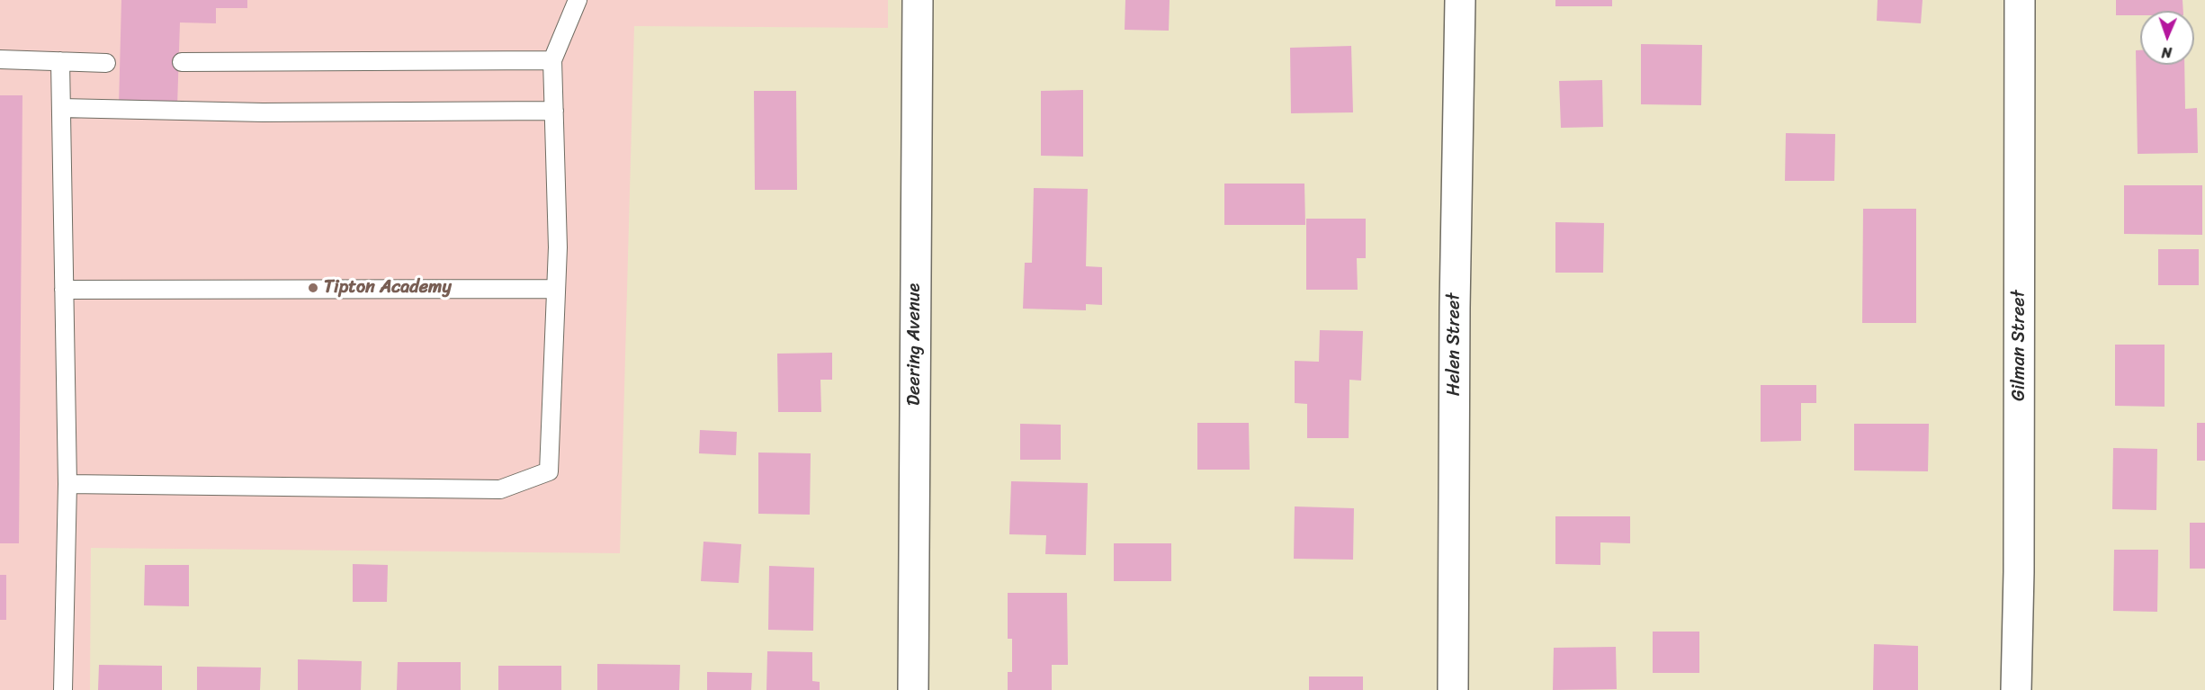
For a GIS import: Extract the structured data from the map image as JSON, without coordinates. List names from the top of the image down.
{
  "streets": {
    "street": ["Deering Avenue", "Helen Street", "Gilman Street"]
  },
  "places": ["Tipton Academy"],
  "north": "bottom"
}
